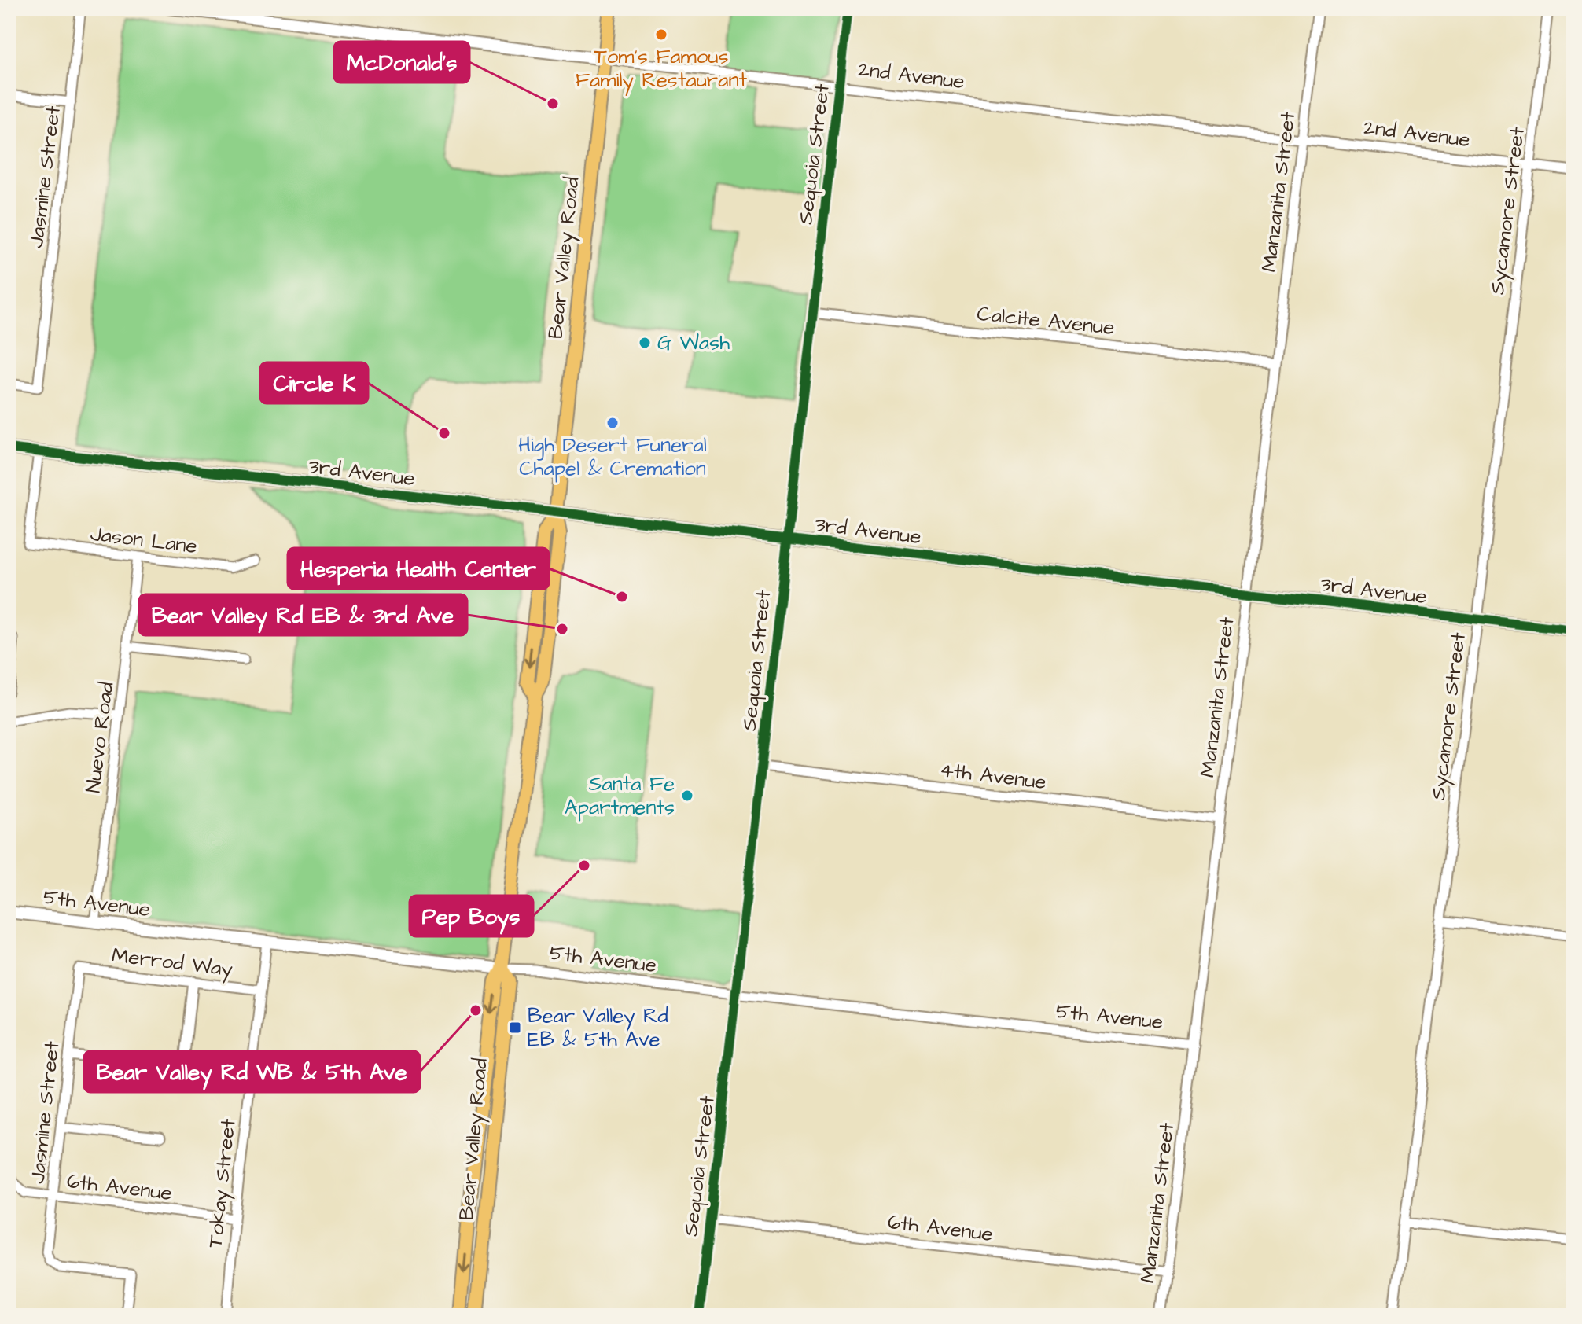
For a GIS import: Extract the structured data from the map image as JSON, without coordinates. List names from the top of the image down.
{
  "streets": {
    "main road": ["Bear Valley Road"],
    "street": [
      "2nd Avenue",
      "Sequoia Street",
      "Jasmine Street",
      "Manzanita Street",
      "Sycamore Street",
      "Calcite Avenue",
      "3rd Avenue",
      "Jason Lane",
      "Nuevo Road",
      "4th Avenue",
      "5th Avenue",
      "Merrod Way",
      "Tokay Street",
      "6th Avenue"
    ]
  },
  "crossings": [
    ["2nd Avenue", "Sequoia Street"],
    ["2nd Avenue", "Manzanita Street"],
    ["2nd Avenue", "Sycamore Street"],
    ["2nd Avenue", "Bear Valley Road"],
    ["Sequoia Street", "Calcite Avenue"],
    ["Sequoia Street", "3rd Avenue"],
    ["Sequoia Street", "4th Avenue"],
    ["Sequoia Street", "5th Avenue"],
    ["Sequoia Street", "6th Avenue"],
    ["Jasmine Street", "Merrod Way"],
    ["Jasmine Street", "6th Avenue"],
    ["Manzanita Street", "Calcite Avenue"],
    ["Manzanita Street", "3rd Avenue"],
    ["Manzanita Street", "4th Avenue"],
    ["Manzanita Street", "5th Avenue"],
    ["Manzanita Street", "6th Avenue"],
    ["Sycamore Street", "3rd Avenue"],
    ["Bear Valley Road", "3rd Avenue"],
    ["Bear Valley Road", "5th Avenue"],
    ["3rd Avenue", "Jason Lane"],
    ["Jason Lane", "Nuevo Road"],
    ["Nuevo Road", "5th Avenue"],
    ["5th Avenue", "Tokay Street"],
    ["Merrod Way", "Tokay Street"],
    ["Tokay Street", "6th Avenue"]
  ],
  "places": {
    "other": [
      "Tom's Famous Family Restaurant",
      "McDonald's",
      "G Wash",
      "High Desert Funeral Chapel & Cremation",
      "Circle K",
      "Hesperia Health Center",
      "Bear Valley Rd EB & 3rd Ave",
      "Santa Fe Apartments",
      "Pep Boys",
      "Bear Valley Rd WB & 5th Ave"
    ],
    "transit": ["Bear Valley Rd EB & 5th Ave"]
  }
}
